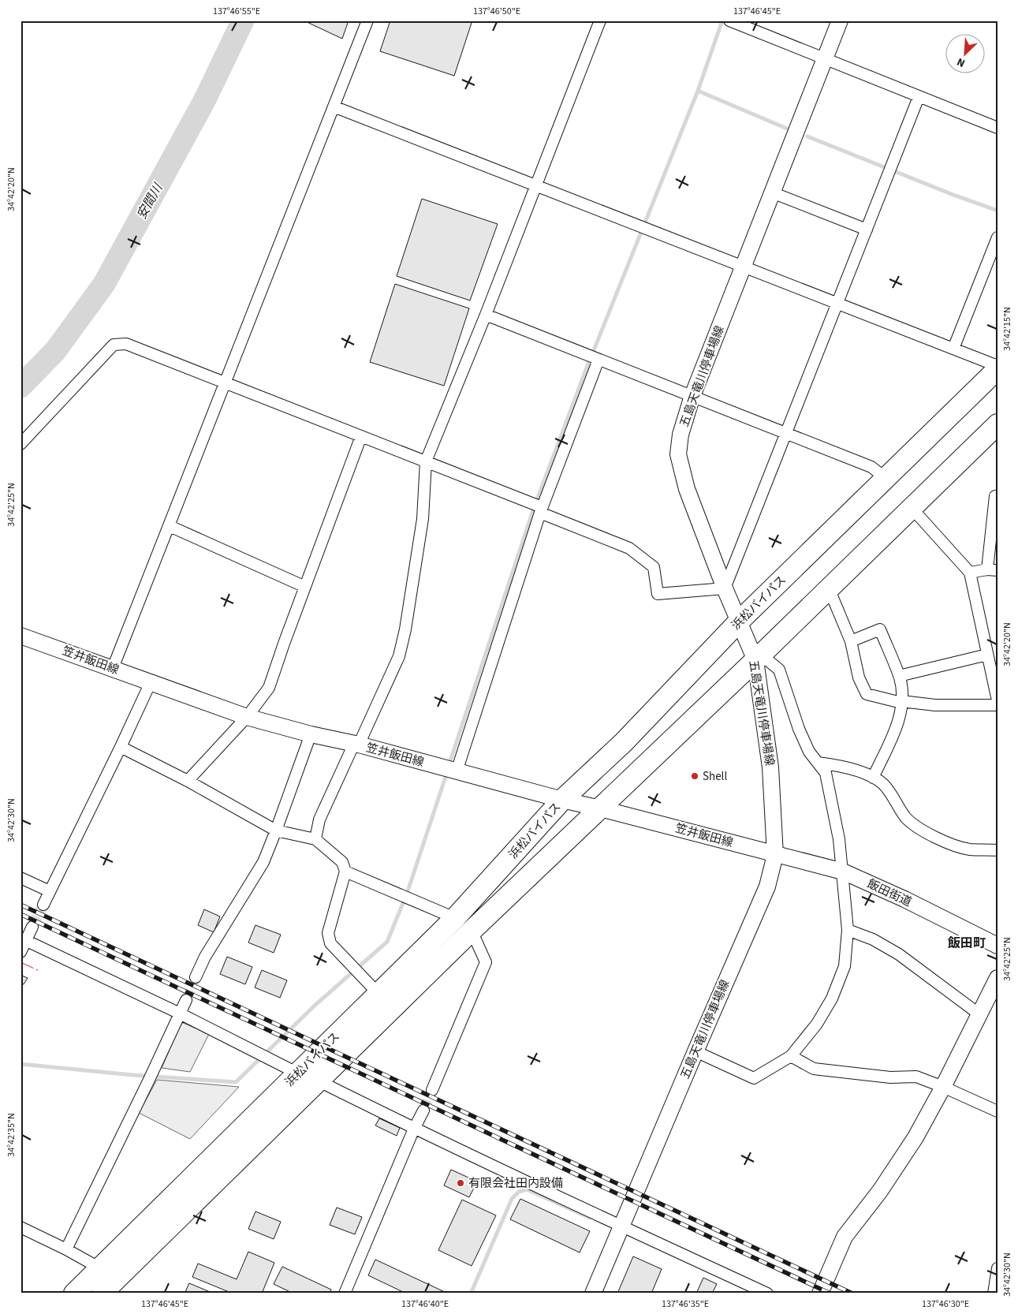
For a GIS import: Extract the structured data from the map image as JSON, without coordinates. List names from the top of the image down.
{
  "streets": {
    "highway": ["浜松バイパス"],
    "main road": ["五島天竜川停車場線", "笠井飯田線", "飯田街道"]
  },
  "crossings": [
    ["五島天竜川停車場線", "浜松バイパス"],
    ["五島天竜川停車場線", "笠井飯田線"],
    ["五島天竜川停車場線", "飯田街道"],
    ["浜松バイパス", "笠井飯田線"],
    ["笠井飯田線", "飯田街道"]
  ],
  "districts": ["飯田町"],
  "water": ["安間川"],
  "places": ["Shell", "有限会社田内設備"],
  "north": "bottom left",
  "coordinates": [
    "137°46'55\"E",
    "137°46'50\"E",
    "137°46'45\"E",
    "34°42'20\"N",
    "34°42'15\"N",
    "34°42'25\"N",
    "34°42'30\"N",
    "34°42'35\"N",
    "137°46'40\"E",
    "137°46'35\"E",
    "137°46'30\"E"
  ]
}
